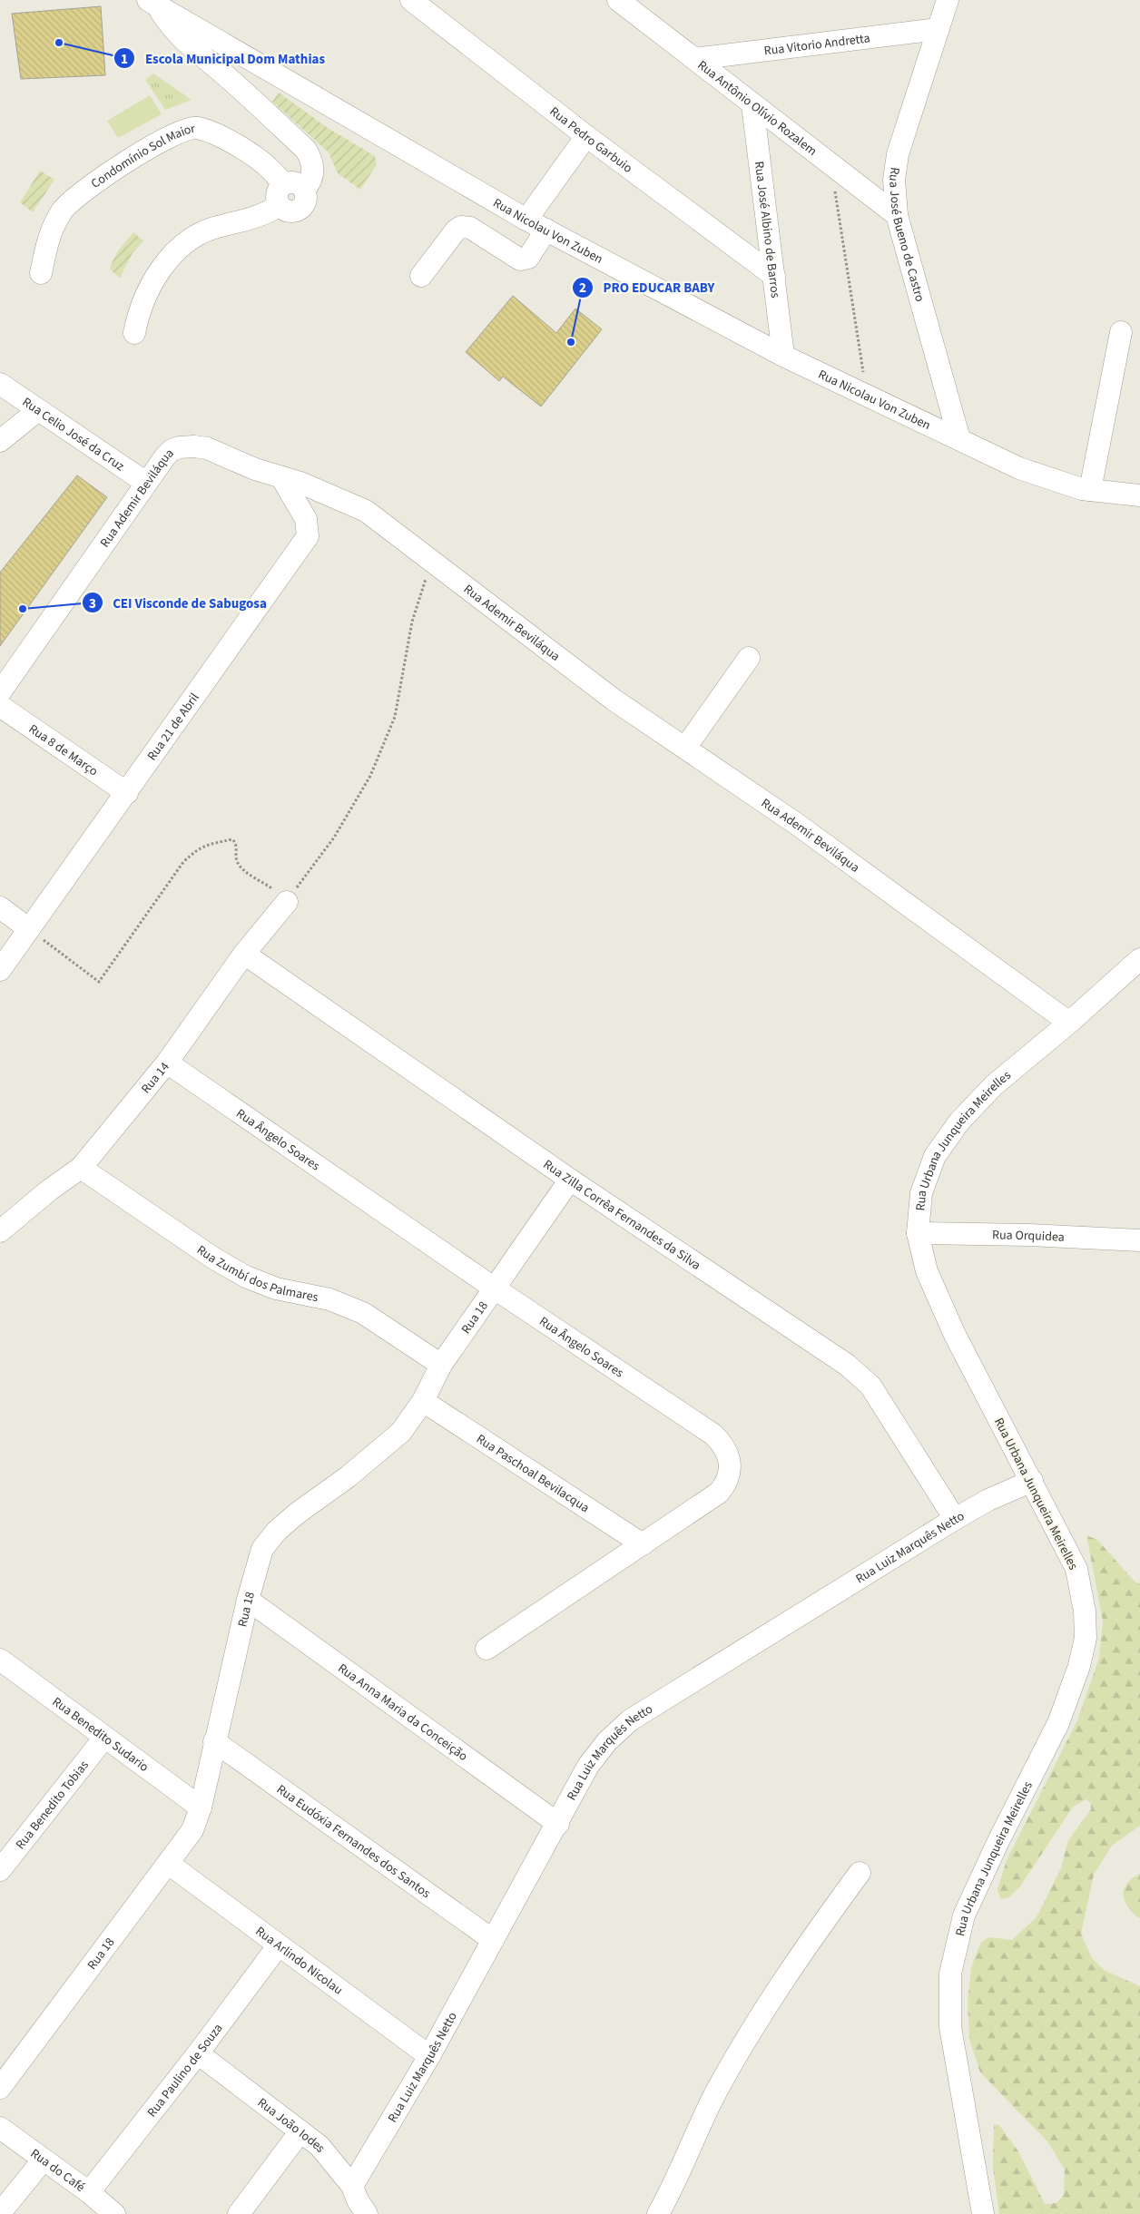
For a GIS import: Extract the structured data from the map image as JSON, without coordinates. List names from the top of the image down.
{
  "streets": {
    "street": [
      "Rua Vitorio Andretta",
      "Rua Antônio Olívio Rozalem",
      "Rua Pedro Garbuio",
      "Condomínio Sol Maior",
      "Rua Nicolau Von Zuben",
      "Rua José Albino de Barros",
      "Rua José Bueno de Castro",
      "Rua Celio José da Cruz",
      "Rua Ademir Beviláqua",
      "Rua 21 de Abril",
      "Rua 8 de Março",
      "Rua 14",
      "Rua Ângelo Soares",
      "Rua Urbana Junqueira Meirelles",
      "Rua Zilla Corrêa Fernandes da Silva",
      "Rua Orquidea",
      "Rua Zumbí dos Palmares",
      "Rua 18",
      "Rua Paschoal Bevilacqua",
      "Rua Luiz Marquês Netto",
      "Rua Anna Maria da Conceição",
      "Rua Benedito Sudario",
      "Rua Benedito Tobias",
      "Rua Eudóxia Fernandes dos Santos",
      "Rua Arlindo Nicolau",
      "Rua Paulino de Souza",
      "Rua João Iodes",
      "Rua do Café"
    ]
  },
  "crossings": [
    ["Rua Vitorio Andretta", "Rua Antônio Olívio Rozalem"],
    ["Rua Vitorio Andretta", "Rua José Bueno de Castro"],
    ["Rua Antônio Olívio Rozalem", "Rua José Albino de Barros"],
    ["Rua Antônio Olívio Rozalem", "Rua José Bueno de Castro"],
    ["Rua Pedro Garbuio", "Rua José Albino de Barros"],
    ["Rua Nicolau Von Zuben", "Rua José Albino de Barros"],
    ["Rua Nicolau Von Zuben", "Rua José Bueno de Castro"],
    ["Rua Celio José da Cruz", "Rua Ademir Beviláqua"],
    ["Rua Ademir Beviláqua", "Rua 21 de Abril"],
    ["Rua Ademir Beviláqua", "Rua Urbana Junqueira Meirelles"],
    ["Rua 21 de Abril", "Rua 8 de Março"],
    ["Rua 14", "Rua Ângelo Soares"],
    ["Rua 14", "Rua Zilla Corrêa Fernandes da Silva"],
    ["Rua 14", "Rua Zumbí dos Palmares"],
    ["Rua Ângelo Soares", "Rua 18"],
    ["Rua Ângelo Soares", "Rua Paschoal Bevilacqua"],
    ["Rua Urbana Junqueira Meirelles", "Rua Orquidea"],
    ["Rua Urbana Junqueira Meirelles", "Rua Luiz Marquês Netto"],
    ["Rua Zilla Corrêa Fernandes da Silva", "Rua 18"],
    ["Rua Zilla Corrêa Fernandes da Silva", "Rua Luiz Marquês Netto"],
    ["Rua Zumbí dos Palmares", "Rua 18"],
    ["Rua 18", "Rua Paschoal Bevilacqua"],
    ["Rua 18", "Rua Anna Maria da Conceição"],
    ["Rua 18", "Rua Benedito Sudario"],
    ["Rua 18", "Rua Eudóxia Fernandes dos Santos"],
    ["Rua 18", "Rua Arlindo Nicolau"],
    ["Rua Luiz Marquês Netto", "Rua Anna Maria da Conceição"],
    ["Rua Luiz Marquês Netto", "Rua Eudóxia Fernandes dos Santos"],
    ["Rua Luiz Marquês Netto", "Rua Arlindo Nicolau"],
    ["Rua Luiz Marquês Netto", "Rua João Iodes"],
    ["Rua Benedito Sudario", "Rua Benedito Tobias"],
    ["Rua Arlindo Nicolau", "Rua Paulino de Souza"],
    ["Rua Paulino de Souza", "Rua João Iodes"],
    ["Rua Paulino de Souza", "Rua do Café"]
  ],
  "places": ["Escola Municipal Dom Mathias", "PRO EDUCAR BABY", "CEI Visconde de Sabugosa"]
}
